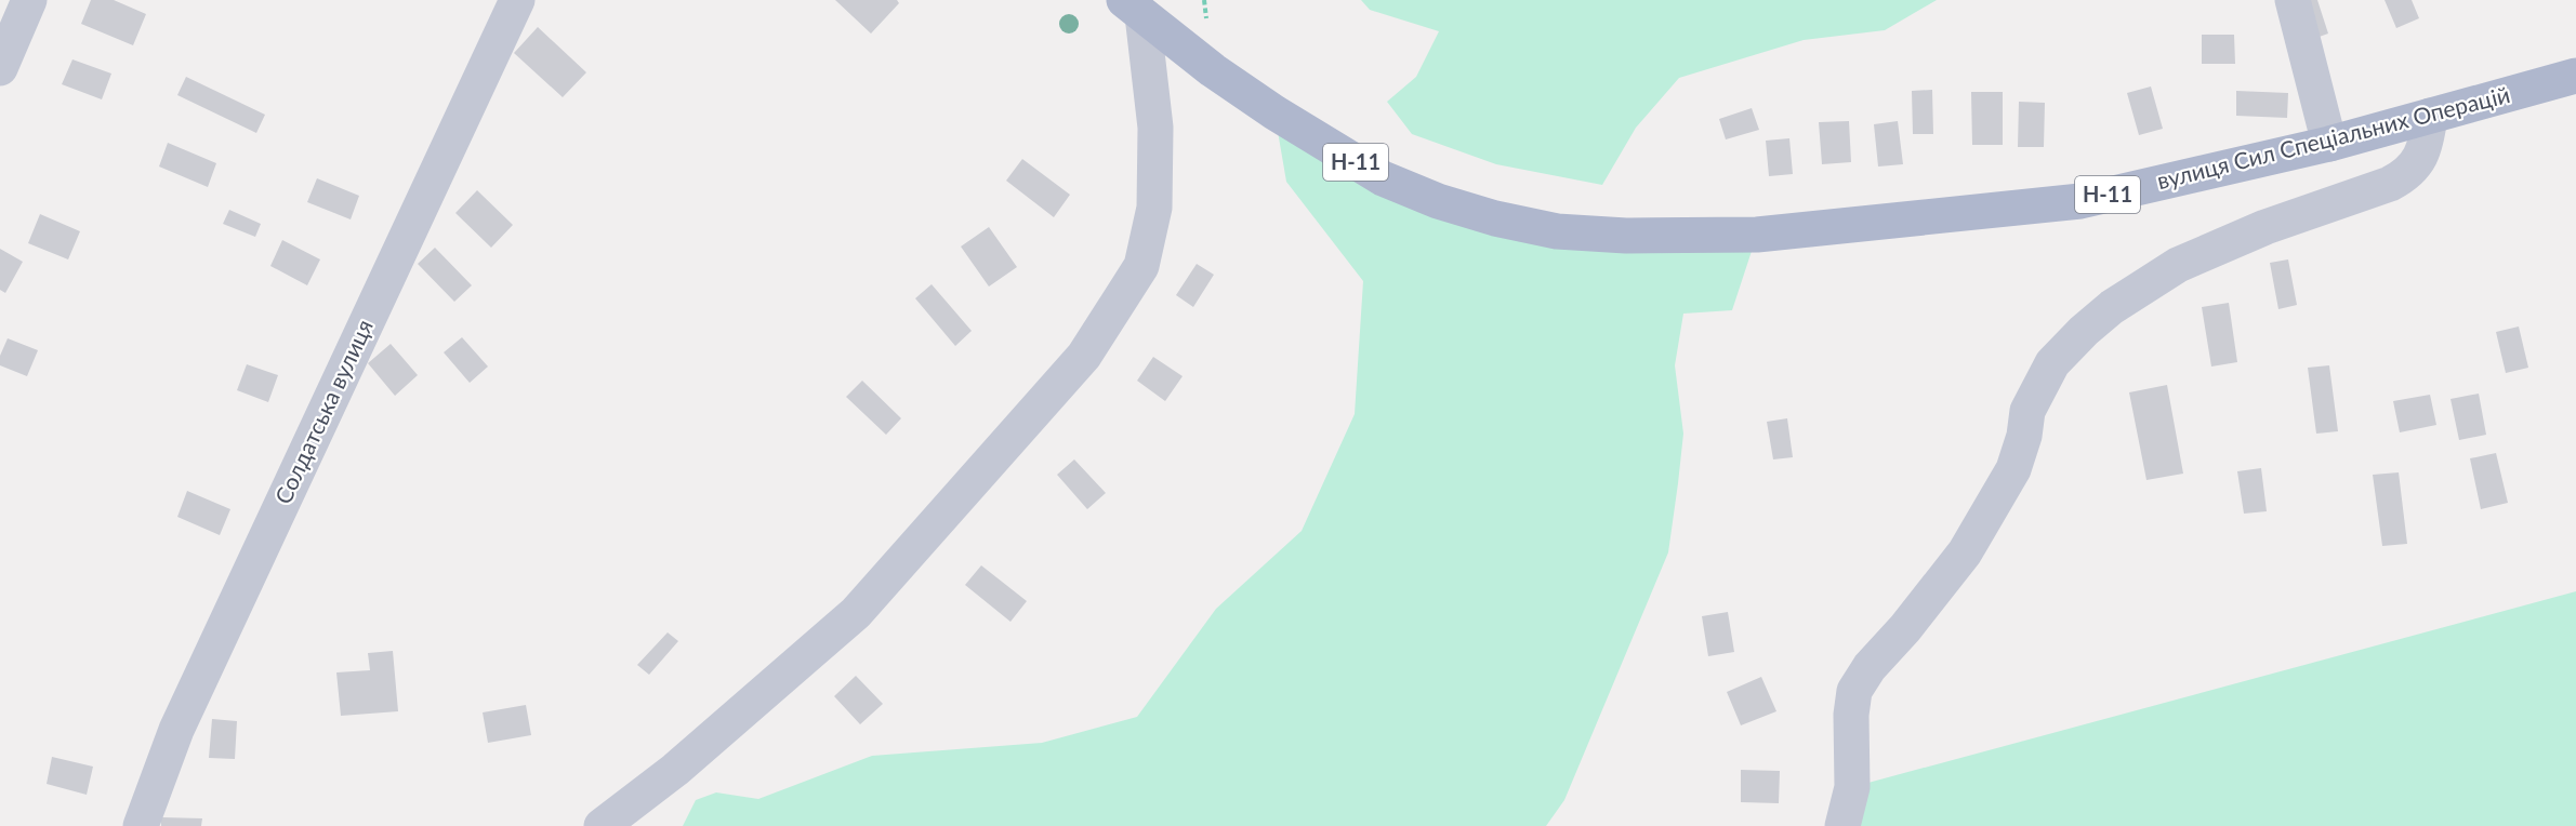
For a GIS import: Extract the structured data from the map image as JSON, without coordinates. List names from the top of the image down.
{
  "streets": {
    "main road": ["вулиця Сил Спеціальних Операцій", "Н-11"],
    "street": ["Солдатська вулиця"]
  }
}
